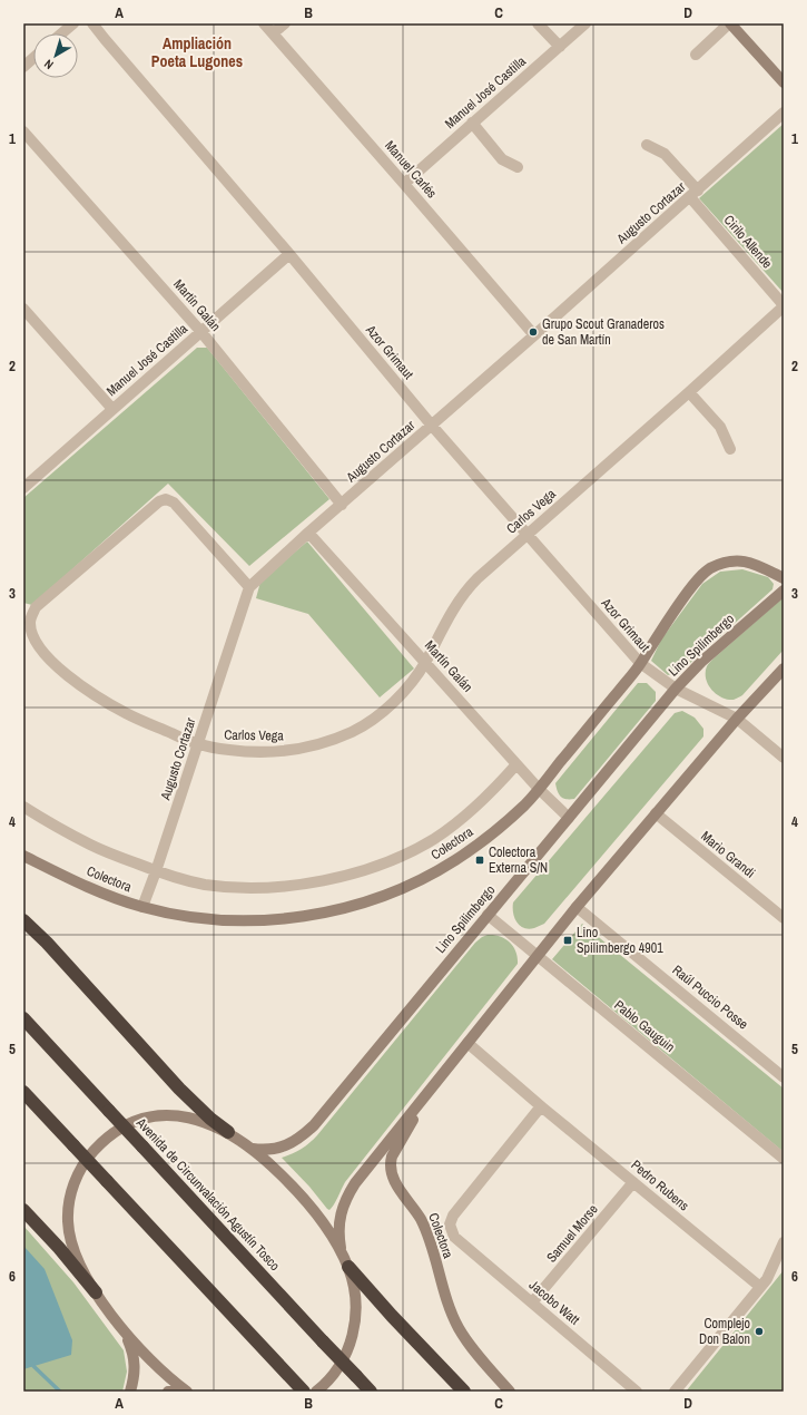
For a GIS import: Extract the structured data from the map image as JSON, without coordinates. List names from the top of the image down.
{
  "streets": {
    "highway": ["Avenida de Circunvalación Agustín Tosco"],
    "main road": ["Lino Spilimbergo", "Colectora"],
    "street": [
      "Manuel José Castilla",
      "Manuel Carlés",
      "Augusto Cortazar",
      "Cirilo Allende",
      "Martín Galán",
      "Azor Grimaut",
      "Carlos Vega",
      "Mario Grandi",
      "Raúl Puccio Posse",
      "Pablo Gauguin",
      "Pedro Rubens",
      "Samuel Morse",
      "Jacobo Watt"
    ]
  },
  "crossings": [
    ["Manuel José Castilla", "Manuel Carlés"],
    ["Manuel José Castilla", "Martín Galán"],
    ["Manuel José Castilla", "Azor Grimaut"],
    ["Manuel Carlés", "Augusto Cortazar"],
    ["Augusto Cortazar", "Cirilo Allende"],
    ["Augusto Cortazar", "Martín Galán"],
    ["Augusto Cortazar", "Azor Grimaut"],
    ["Augusto Cortazar", "Carlos Vega"],
    ["Augusto Cortazar", "Colectora"],
    ["Cirilo Allende", "Carlos Vega"],
    ["Martín Galán", "Carlos Vega"],
    ["Martín Galán", "Lino Spilimbergo"],
    ["Martín Galán", "Colectora"],
    ["Azor Grimaut", "Carlos Vega"],
    ["Azor Grimaut", "Lino Spilimbergo"],
    ["Azor Grimaut", "Colectora"],
    ["Lino Spilimbergo", "Pablo Gauguin"],
    ["Pedro Rubens", "Samuel Morse"],
    ["Pedro Rubens", "Jacobo Watt"],
    ["Samuel Morse", "Jacobo Watt"]
  ],
  "districts": ["Ampliación Poeta Lugones"],
  "places": {
    "other": ["Grupo Scout Granaderos de San Martín", "Complejo Don Balon"],
    "transit": ["Colectora Externa S/N", "Lino Spilimbergo 4901"]
  },
  "north": "bottom left",
  "grid": {
    "columns": [
      "A",
      "B",
      "C",
      "D"
    ],
    "rows": [
      "1",
      "2",
      "3",
      "4",
      "5",
      "6"
    ]
  }
}
